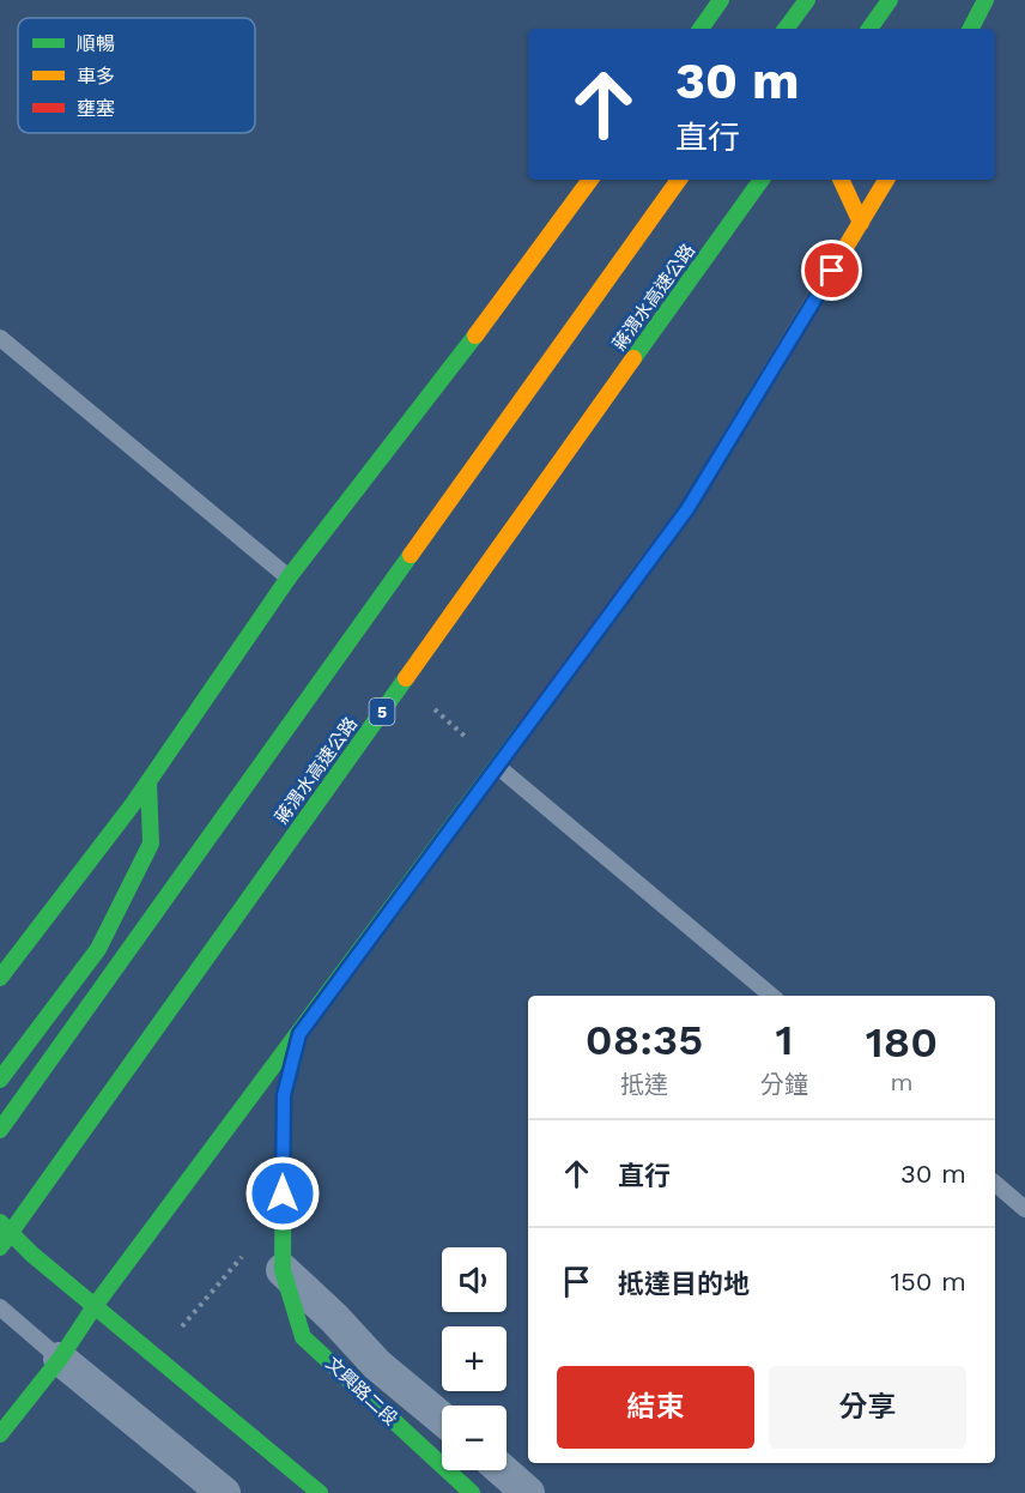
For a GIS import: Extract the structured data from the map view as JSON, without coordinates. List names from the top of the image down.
{
  "streets": {
    "main road": ["蔣渭水高速公路", "5", "文興路二段"]
  },
  "legend": ["順暢", "車多", "壅塞"],
  "page": {
    "turn": ["30 m", "直行"],
    "eta": [
      "08:35",
      "抵達",
      "1",
      "分鐘",
      "180",
      "m"
    ],
    "list": [
      {
        "name": "直行",
        "value": "30 m"
      },
      {
        "name": "抵達目的地",
        "value": "150 m"
      }
    ],
    "map_buttons": ["+", "−"],
    "buttons": ["結束", "分享"]
  }
}
